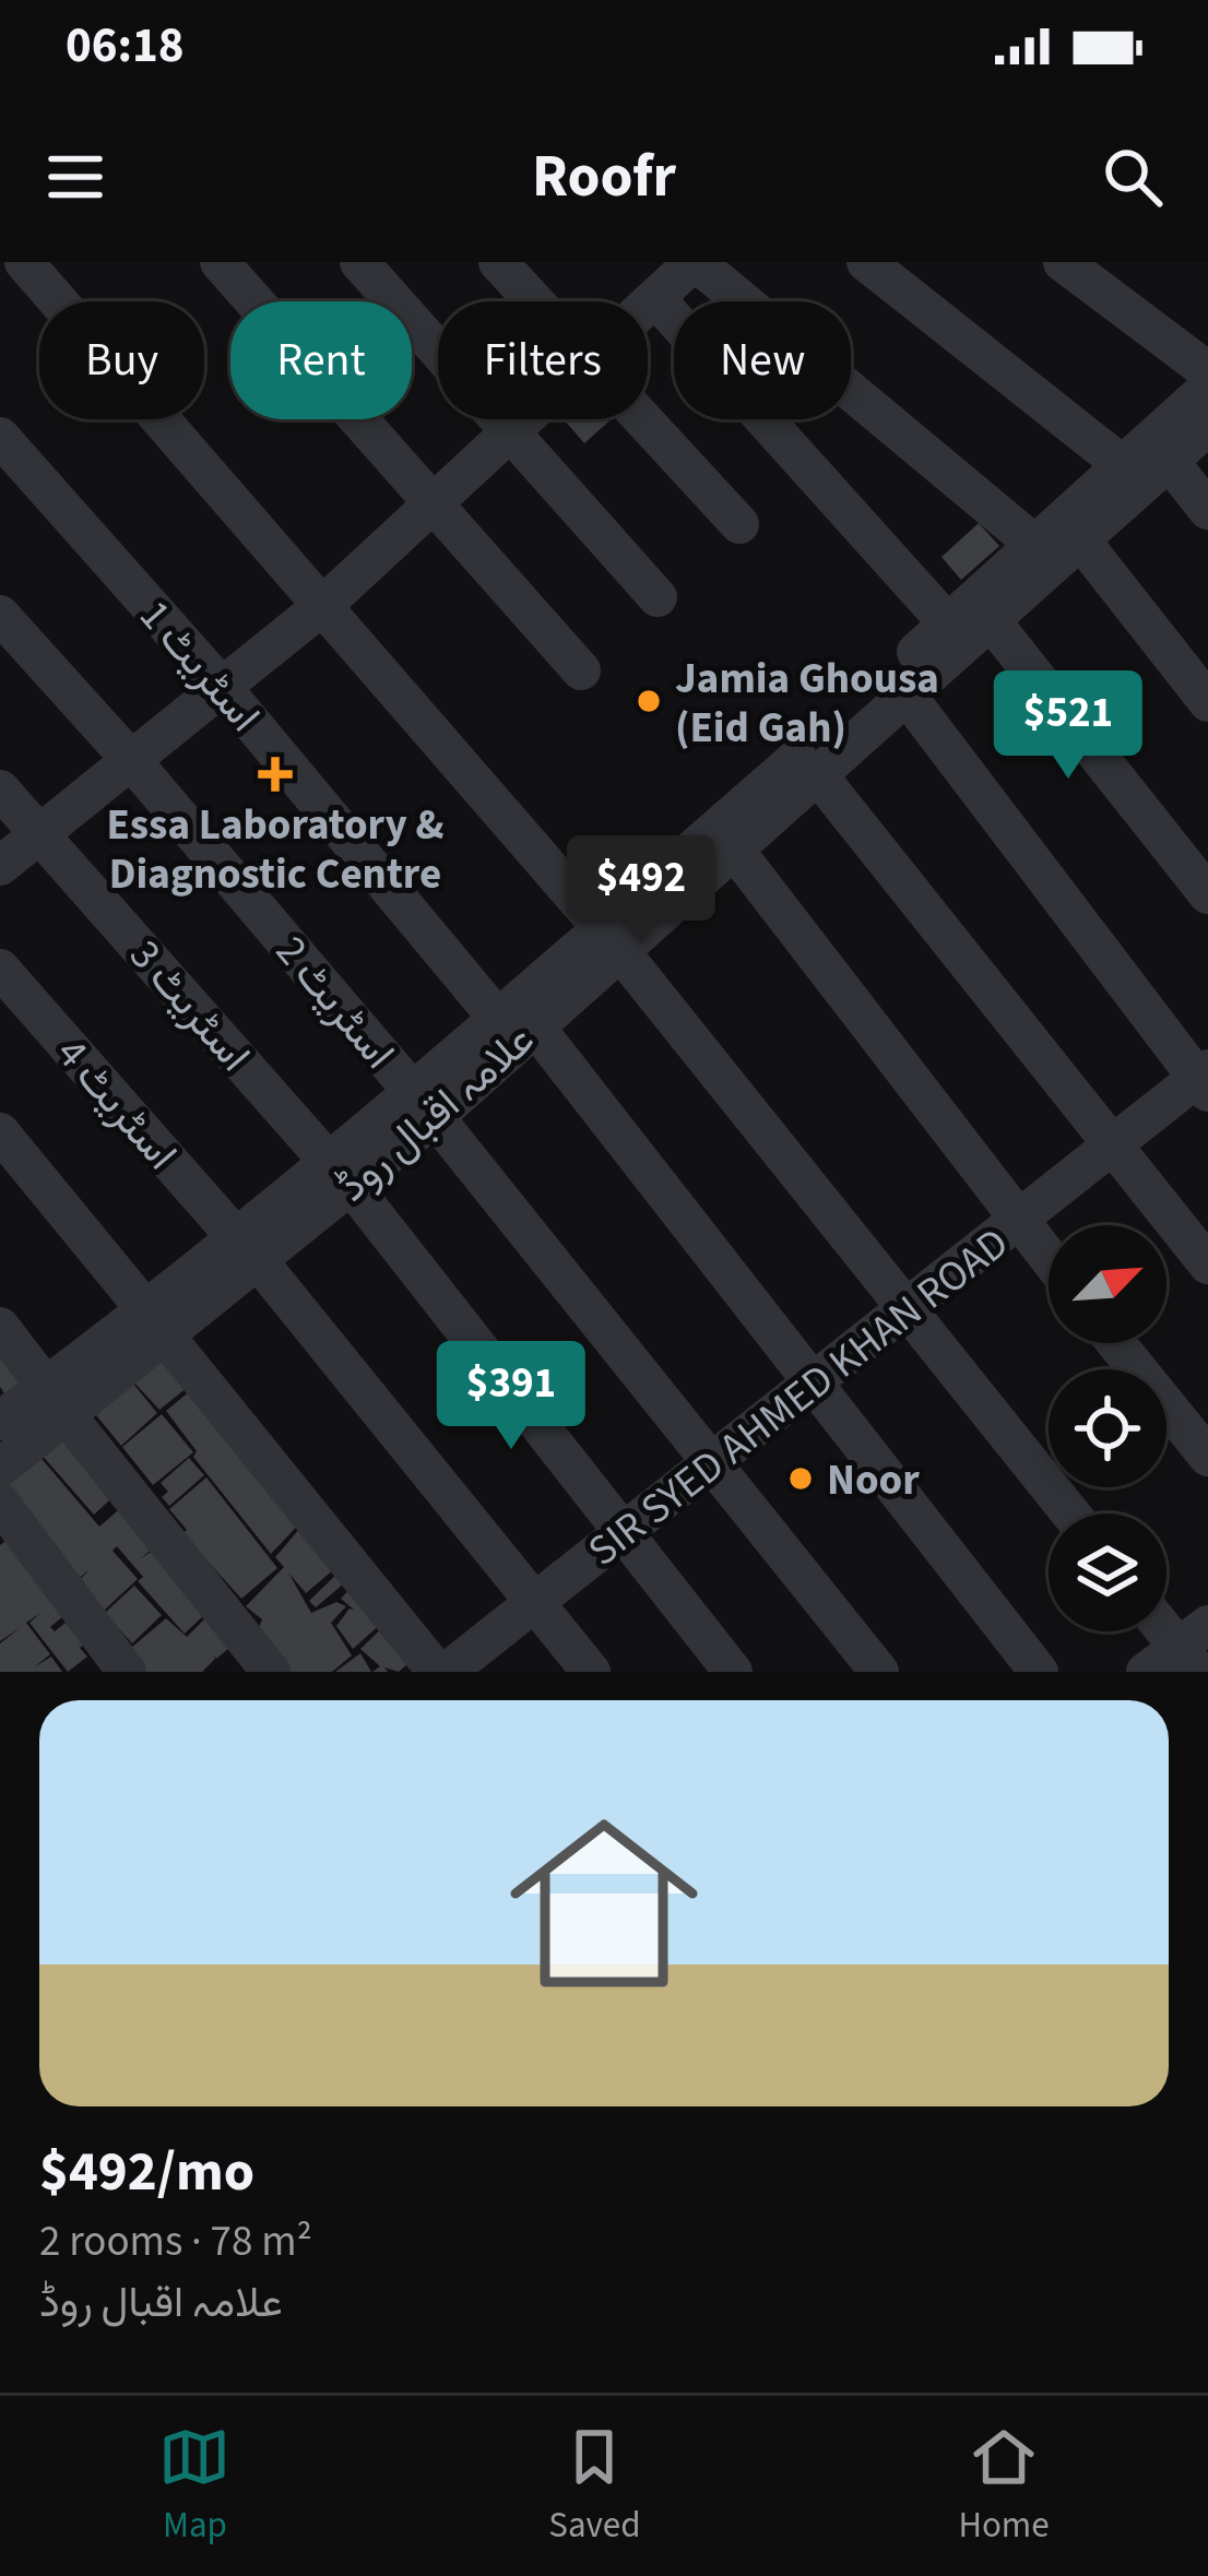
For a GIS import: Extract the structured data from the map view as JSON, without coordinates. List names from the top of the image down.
{
  "streets": {
    "street": [
      "اسٹریٹ 1",
      "اسٹریٹ 2",
      "اسٹریٹ 3",
      "اسٹریٹ 4",
      "علامہ اقبال روڈ",
      "SIR SYED AHMED KHAN ROAD"
    ]
  },
  "crossings": [
    ["اسٹریٹ 1", "علامہ اقبال روڈ"],
    ["اسٹریٹ 1", "SIR SYED AHMED KHAN ROAD"],
    ["اسٹریٹ 2", "علامہ اقبال روڈ"],
    ["اسٹریٹ 2", "SIR SYED AHMED KHAN ROAD"],
    ["اسٹریٹ 3", "علامہ اقبال روڈ"],
    ["اسٹریٹ 3", "SIR SYED AHMED KHAN ROAD"],
    ["اسٹریٹ 4", "علامہ اقبال روڈ"],
    ["اسٹریٹ 4", "SIR SYED AHMED KHAN ROAD"]
  ],
  "places": {
    "other": ["Jamia Ghousa (Eid Gah)", "Noor"],
    "health": ["Essa Laboratory & Diagnostic Centre"]
  },
  "north": "top right",
  "page": {
    "status": "06:18",
    "header": "Roofr",
    "chip": [
      "Buy",
      "Rent",
      "Filters",
      "New"
    ],
    "price": ["$521", "$492", "$391"],
    "list": [
      {
        "name": "$492/mo",
        "note": "2 rooms · 78 m² · علامہ اقبال روڈ"
      }
    ],
    "tabs": ["Map", "Saved", "Home"]
  }
}
